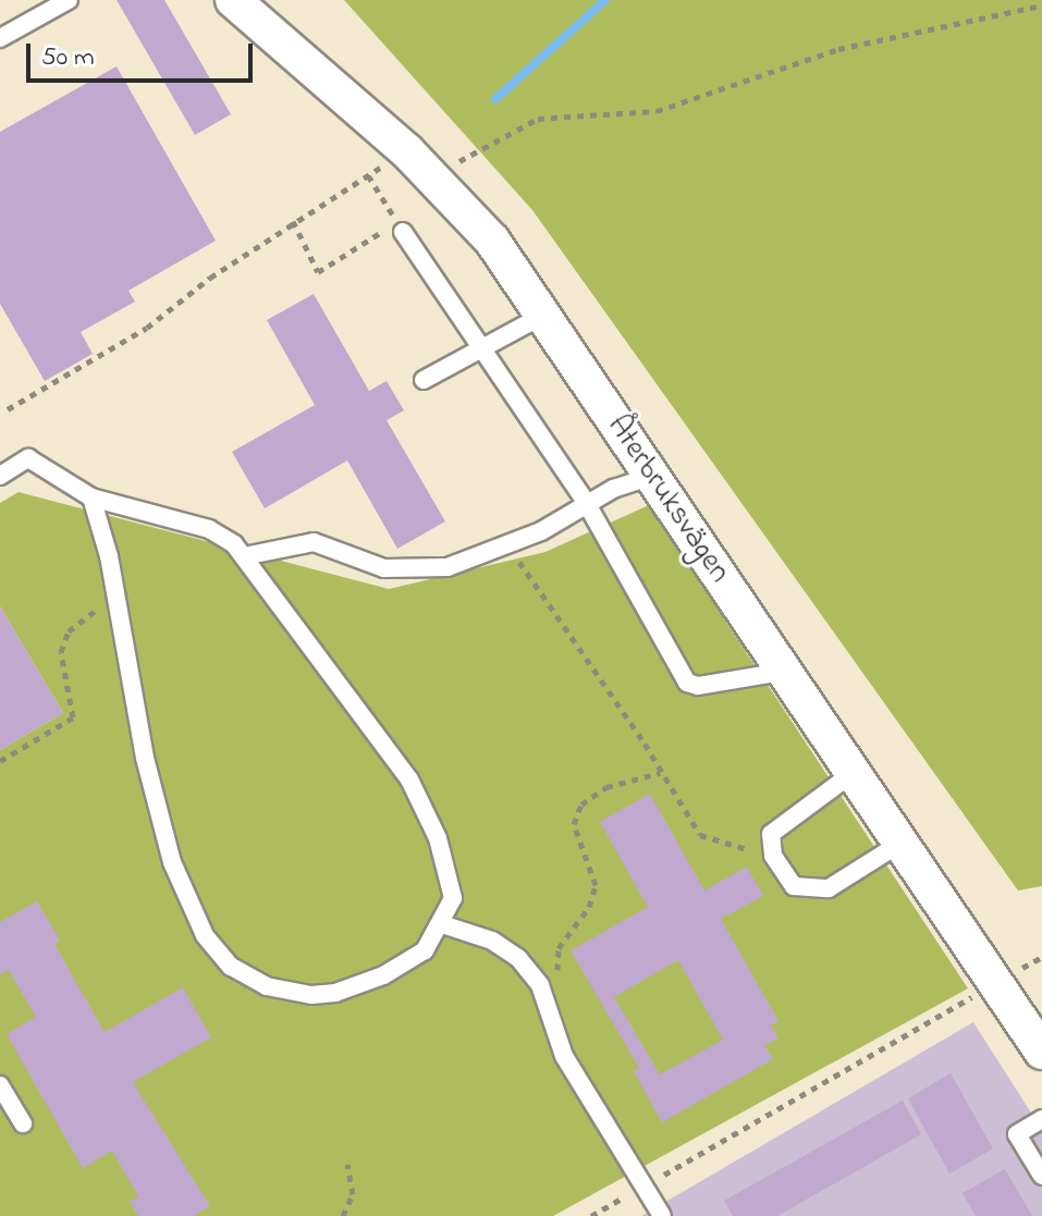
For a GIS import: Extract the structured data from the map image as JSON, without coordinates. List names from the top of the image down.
{
  "streets": {
    "street": ["Återbruksvägen"]
  },
  "scale_bar": "50 m"
}
